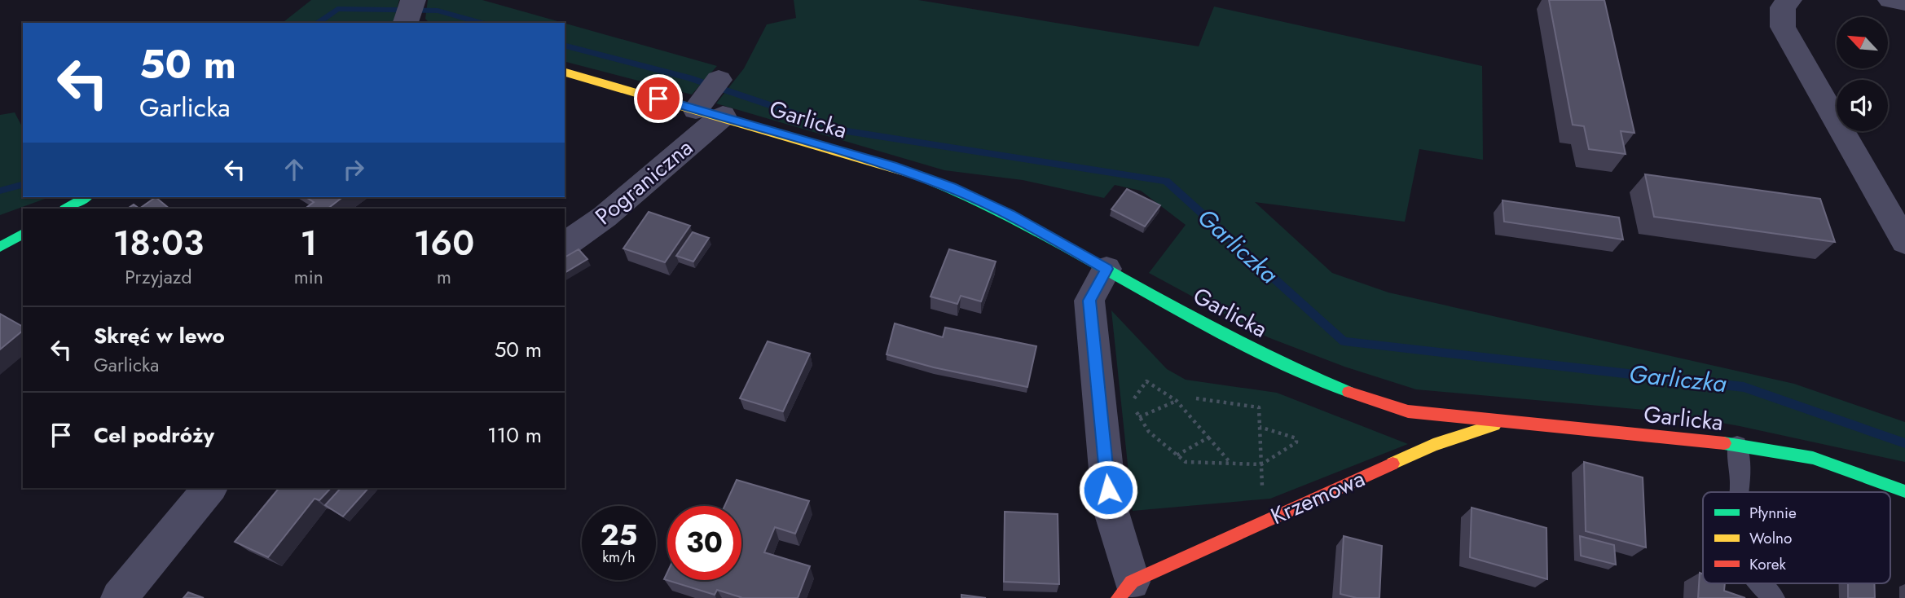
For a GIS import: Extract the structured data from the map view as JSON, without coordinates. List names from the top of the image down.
{
  "streets": {
    "street": ["Garlicka", "Pograniczna", "Krzemowa"]
  },
  "crossings": [
    ["Garlicka", "Pograniczna"],
    ["Garlicka", "Krzemowa"]
  ],
  "water": ["Garliczka"],
  "legend": ["Płynnie", "Wolno", "Korek"],
  "north": "top left",
  "page": {
    "turn": ["50 m", "Garlicka"],
    "eta": [
      "18:03",
      "Przyjazd",
      "1",
      "min",
      "160",
      "m"
    ],
    "list": [
      {
        "name": "Skręć w lewo",
        "note": "Garlicka",
        "value": "50 m"
      },
      {
        "name": "Cel podróży",
        "value": "110 m"
      }
    ],
    "speed": "25 km/h",
    "limit": "30"
  }
}
